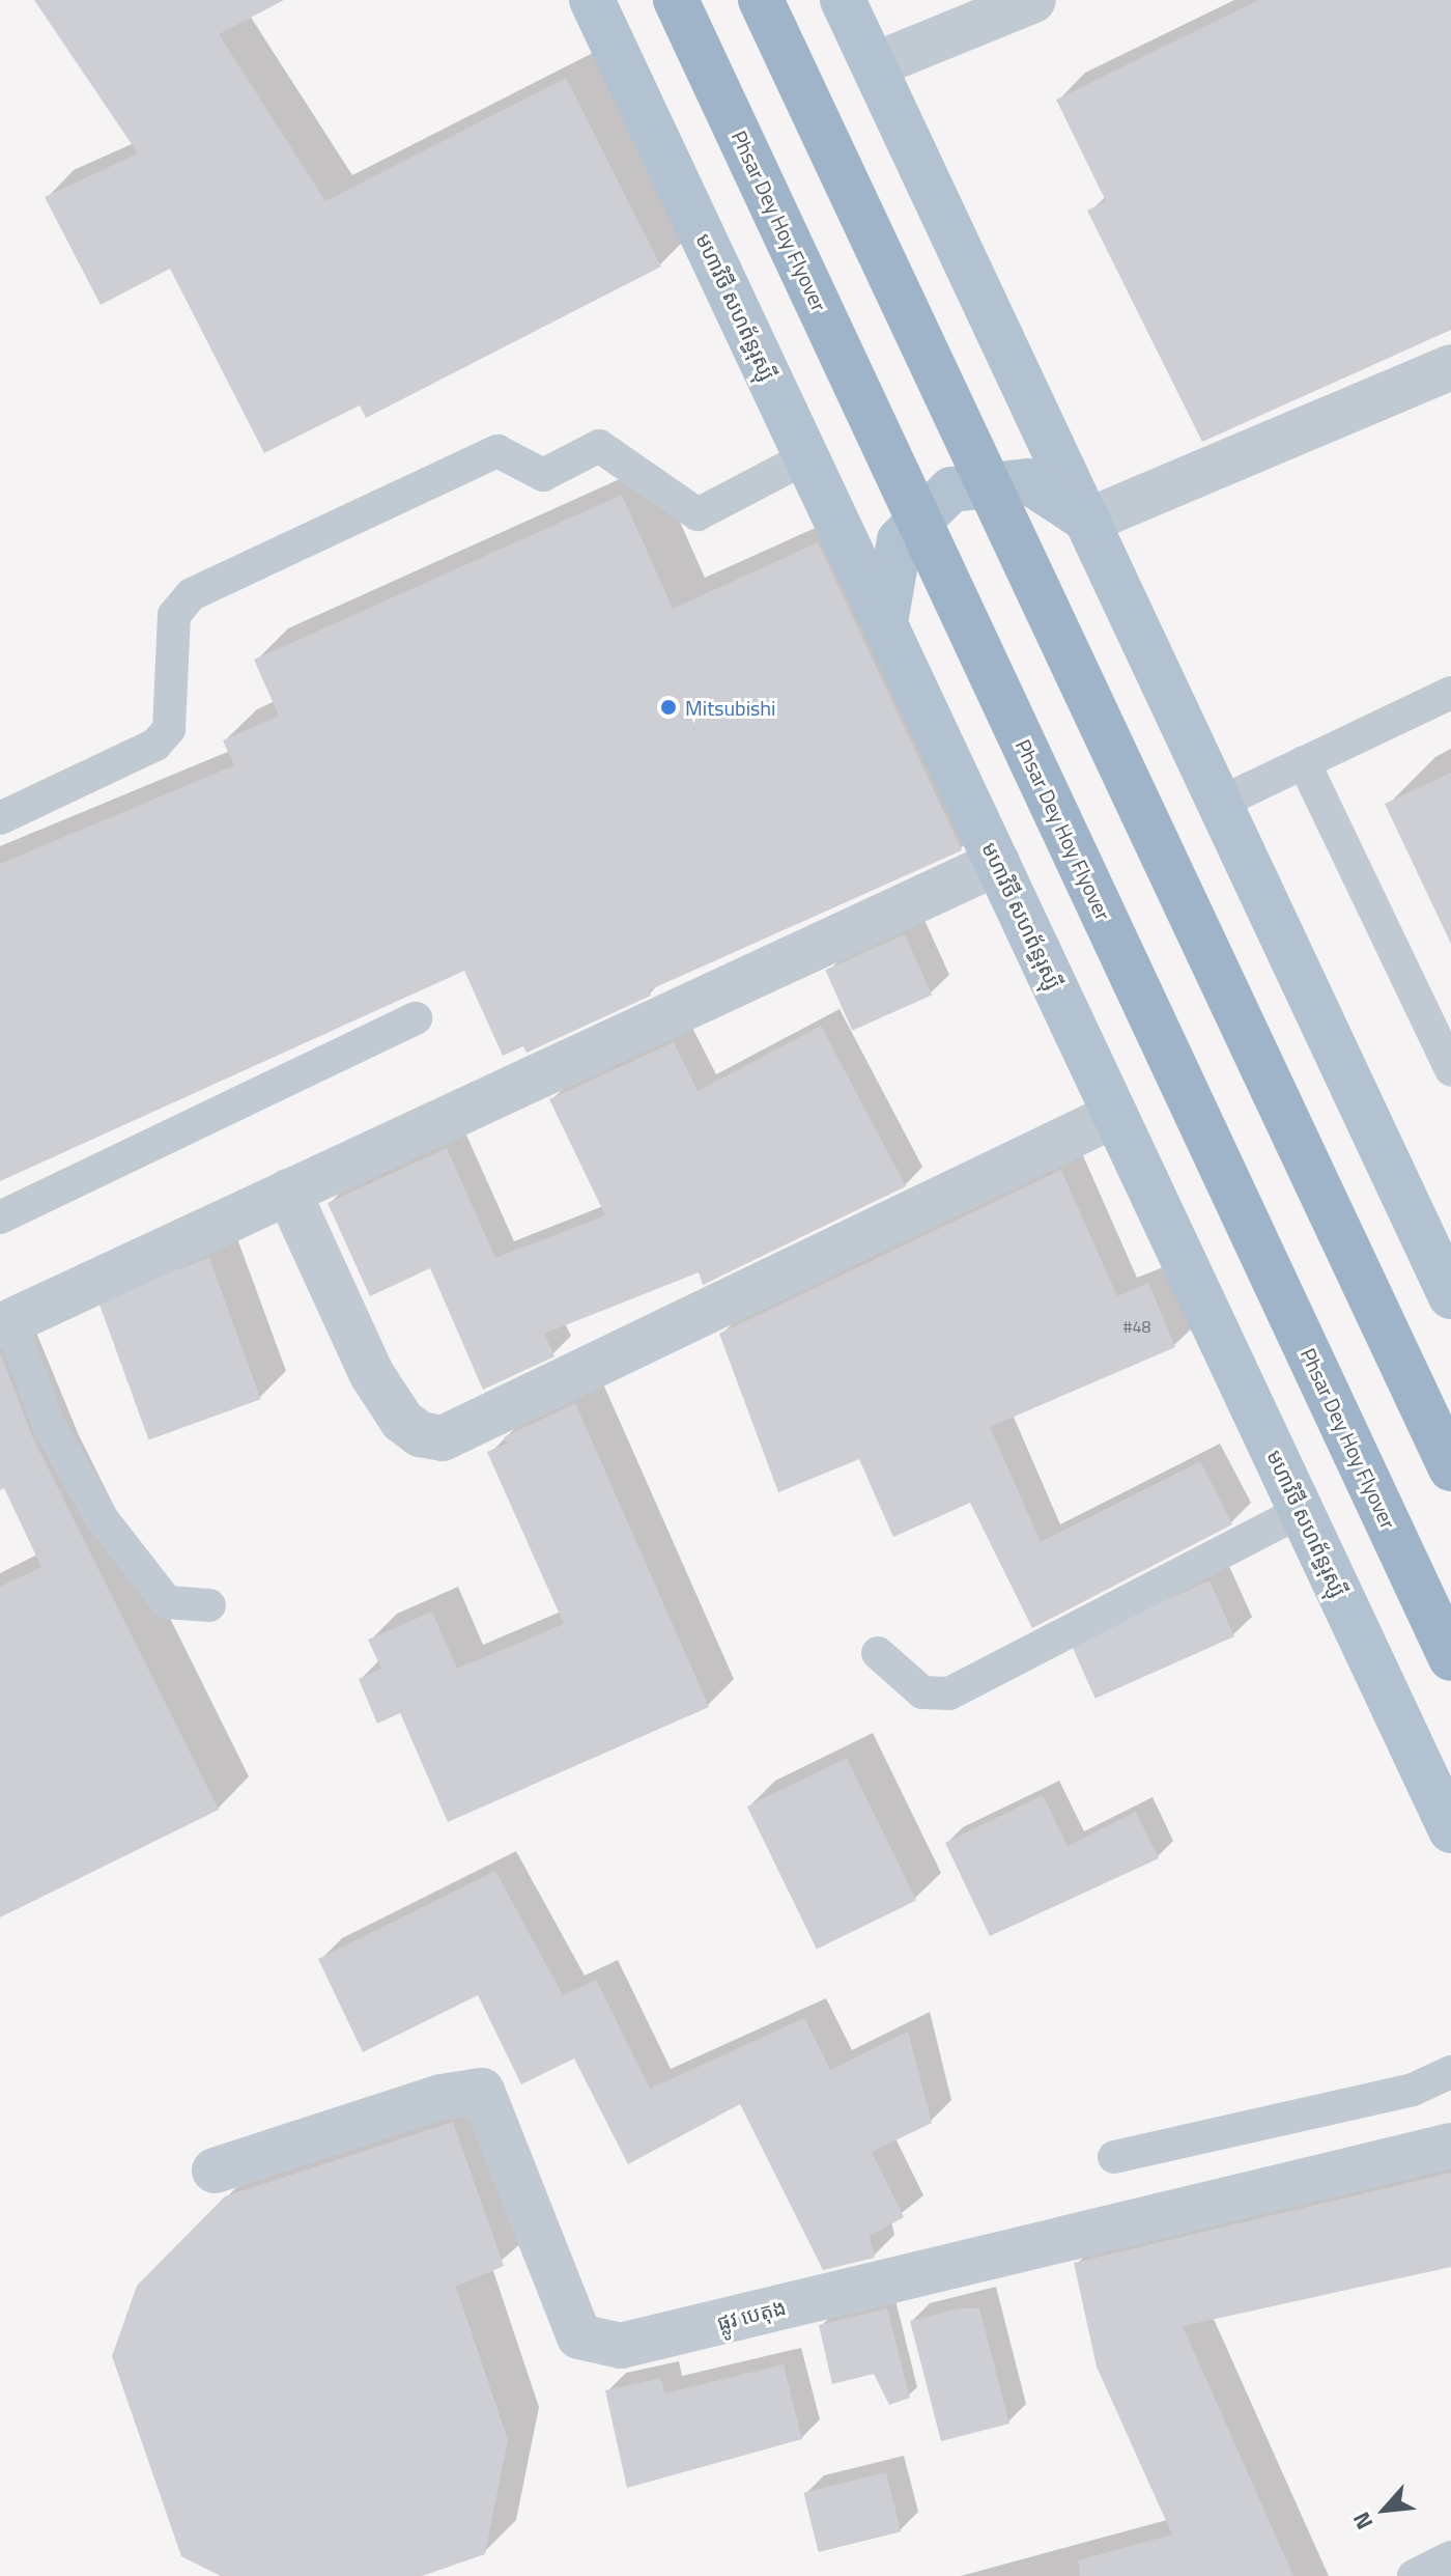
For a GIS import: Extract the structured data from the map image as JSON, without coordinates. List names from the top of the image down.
{
  "streets": {
    "highway": ["Phsar Dey Hoy Flyover"],
    "main road": ["មហាវិថី សហព័ន្ធរុស្ស៊ី"],
    "street": ["ផ្លូវ បេតុង"]
  },
  "places": ["Mitsubishi"],
  "house_numbers": ["#48"],
  "north": "bottom left"
}
